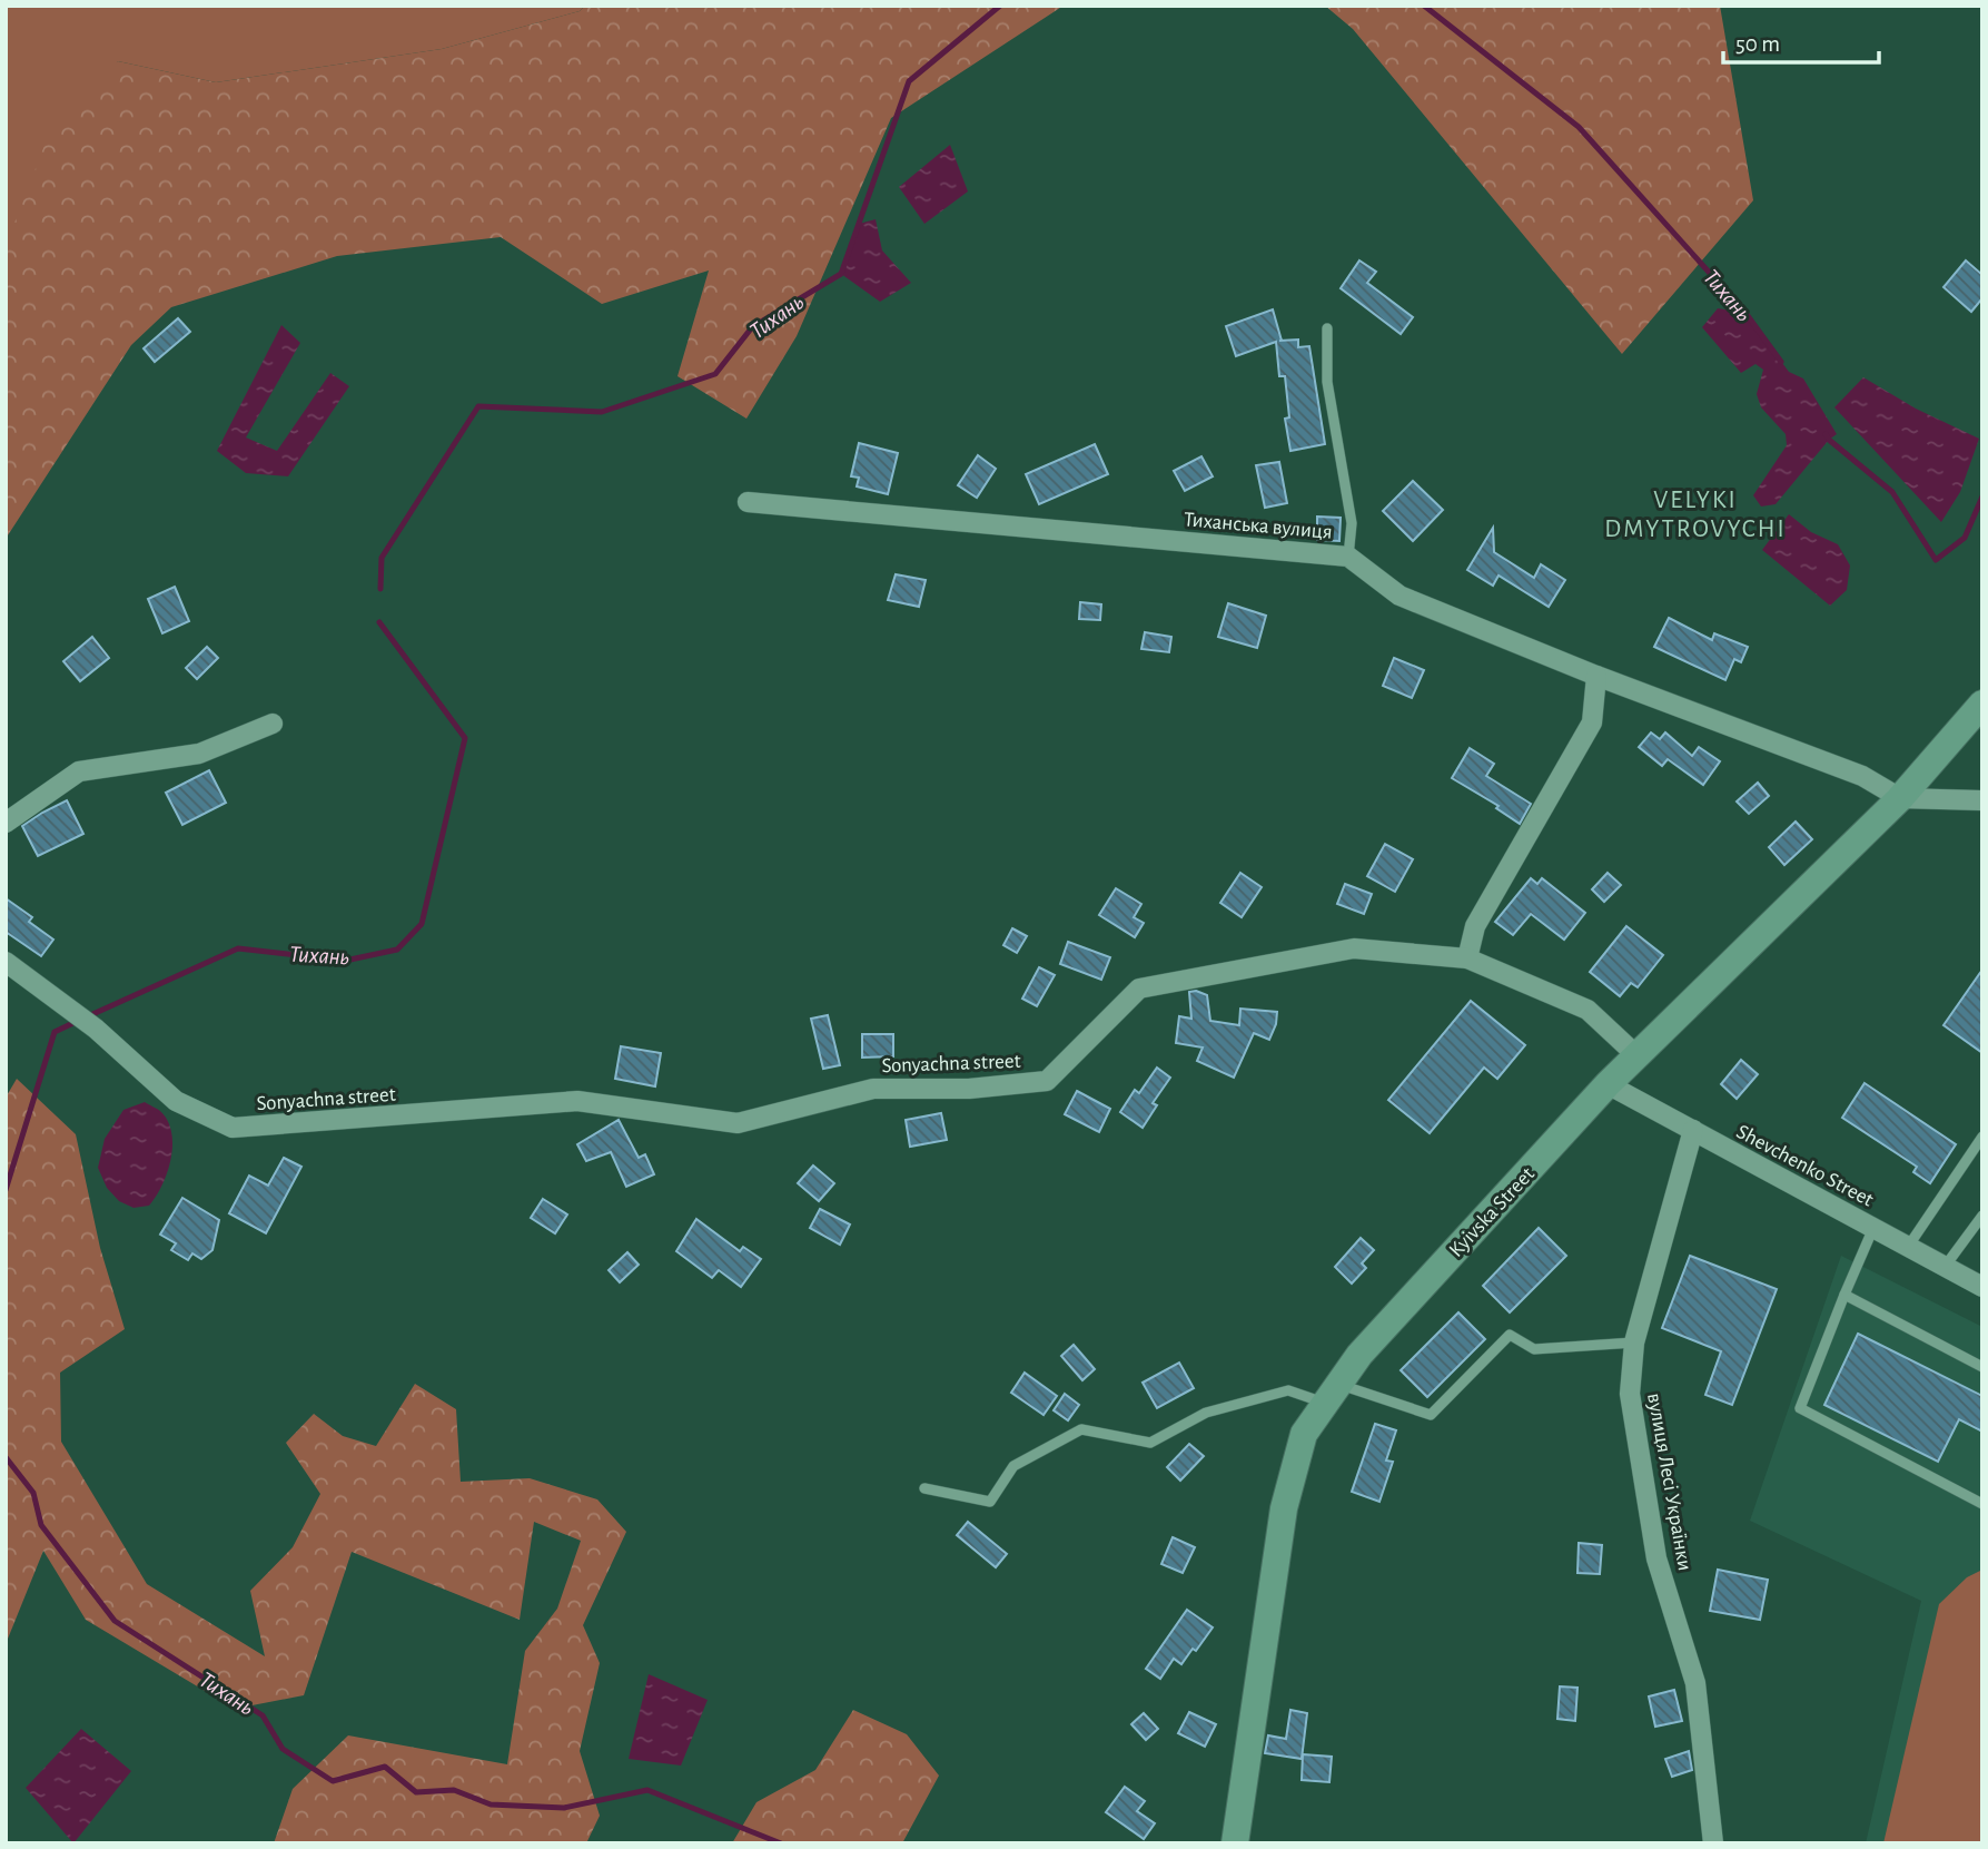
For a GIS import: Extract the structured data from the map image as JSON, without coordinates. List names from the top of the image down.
{
  "streets": {
    "main road": ["Kyivska Street"],
    "street": [
      "Тиханська вулиця",
      "Sonyachna street",
      "Shevchenko Street",
      "вулиця Лесі Українки"
    ]
  },
  "crossings": [
    ["Тиханська вулиця", "Kyivska Street"],
    ["Sonyachna street", "Kyivska Street"],
    ["Shevchenko Street", "Kyivska Street"],
    ["Shevchenko Street", "вулиця Лесі Українки"]
  ],
  "districts": ["VELYKI DMYTROVYCHI"],
  "water": ["Тихань"],
  "scale_bar": "50 m"
}
